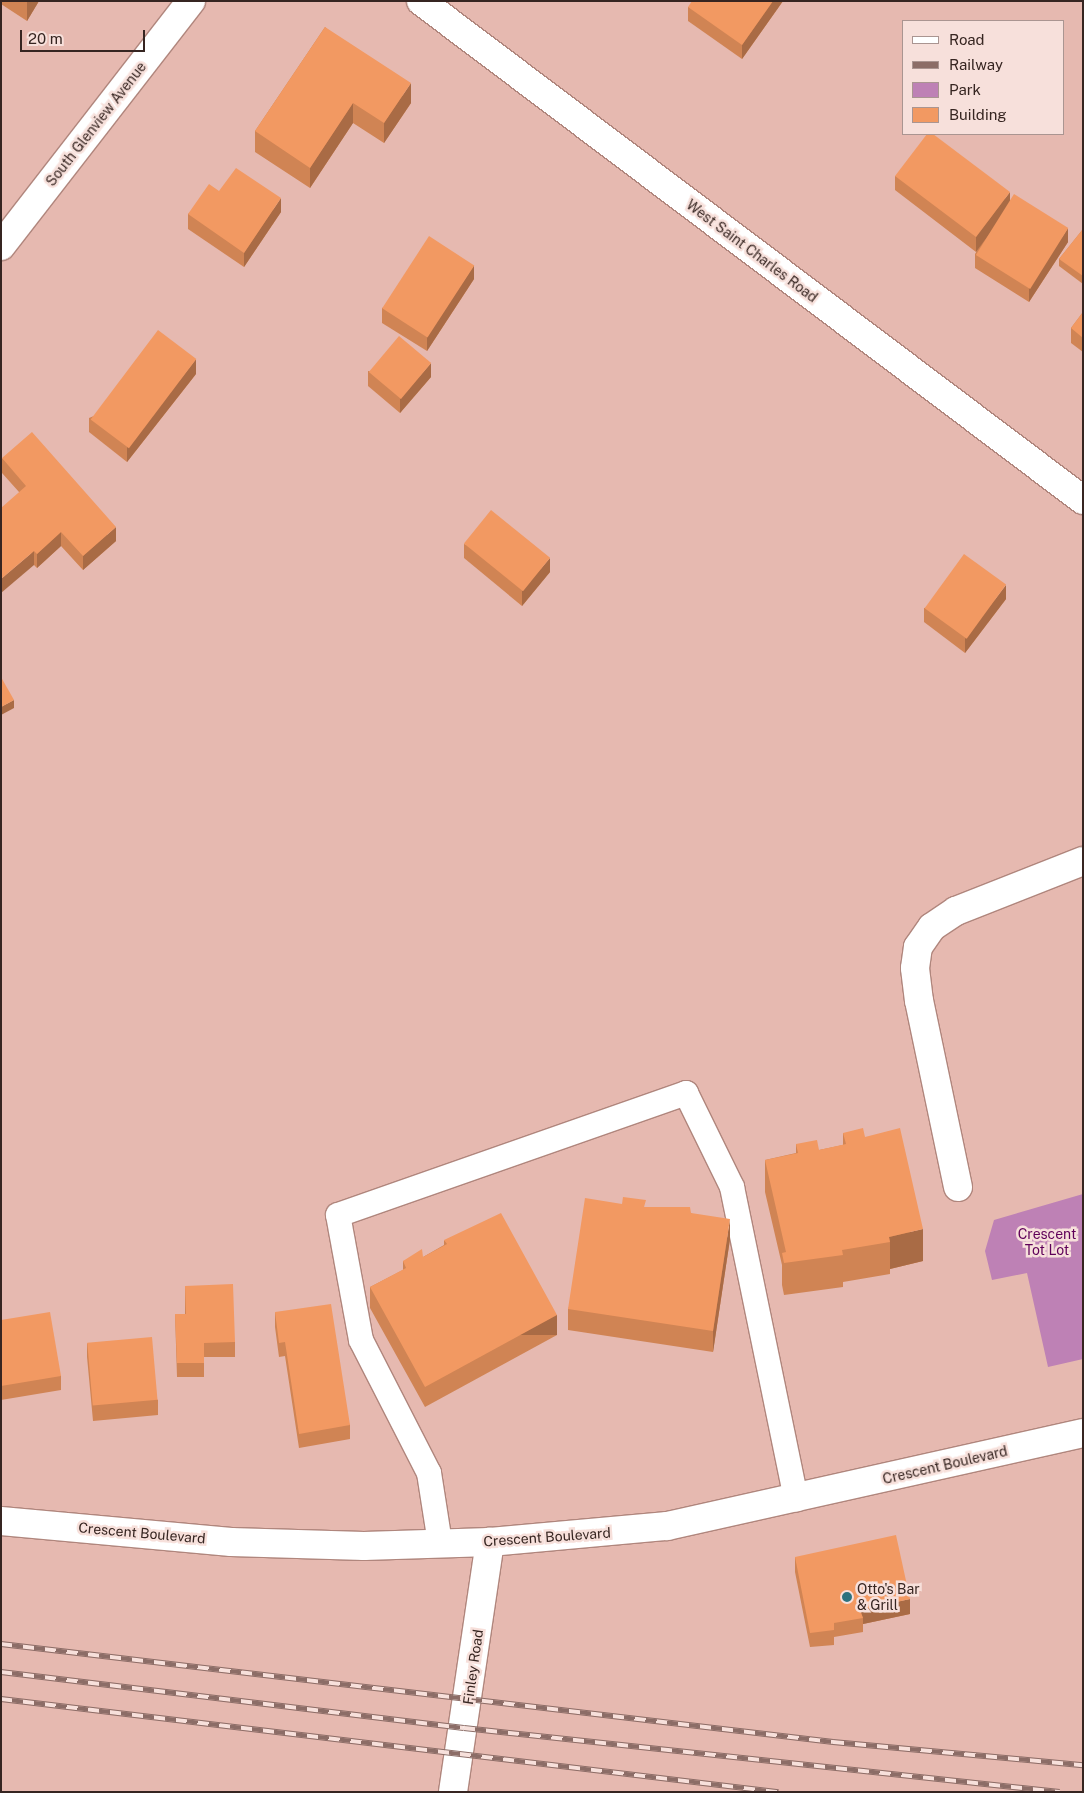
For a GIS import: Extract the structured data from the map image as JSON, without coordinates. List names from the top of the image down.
{
  "streets": {
    "main road": [
      "South Glenview Avenue",
      "West Saint Charles Road",
      "Crescent Boulevard",
      "Finley Road"
    ]
  },
  "crossings": [
    ["Crescent Boulevard", "Finley Road"]
  ],
  "parks": ["Crescent Tot Lot"],
  "places": ["Otto's Bar & Grill"],
  "legend": [
    "Road",
    "Railway",
    "Park",
    "Building"
  ],
  "scale_bar": "20 m"
}
